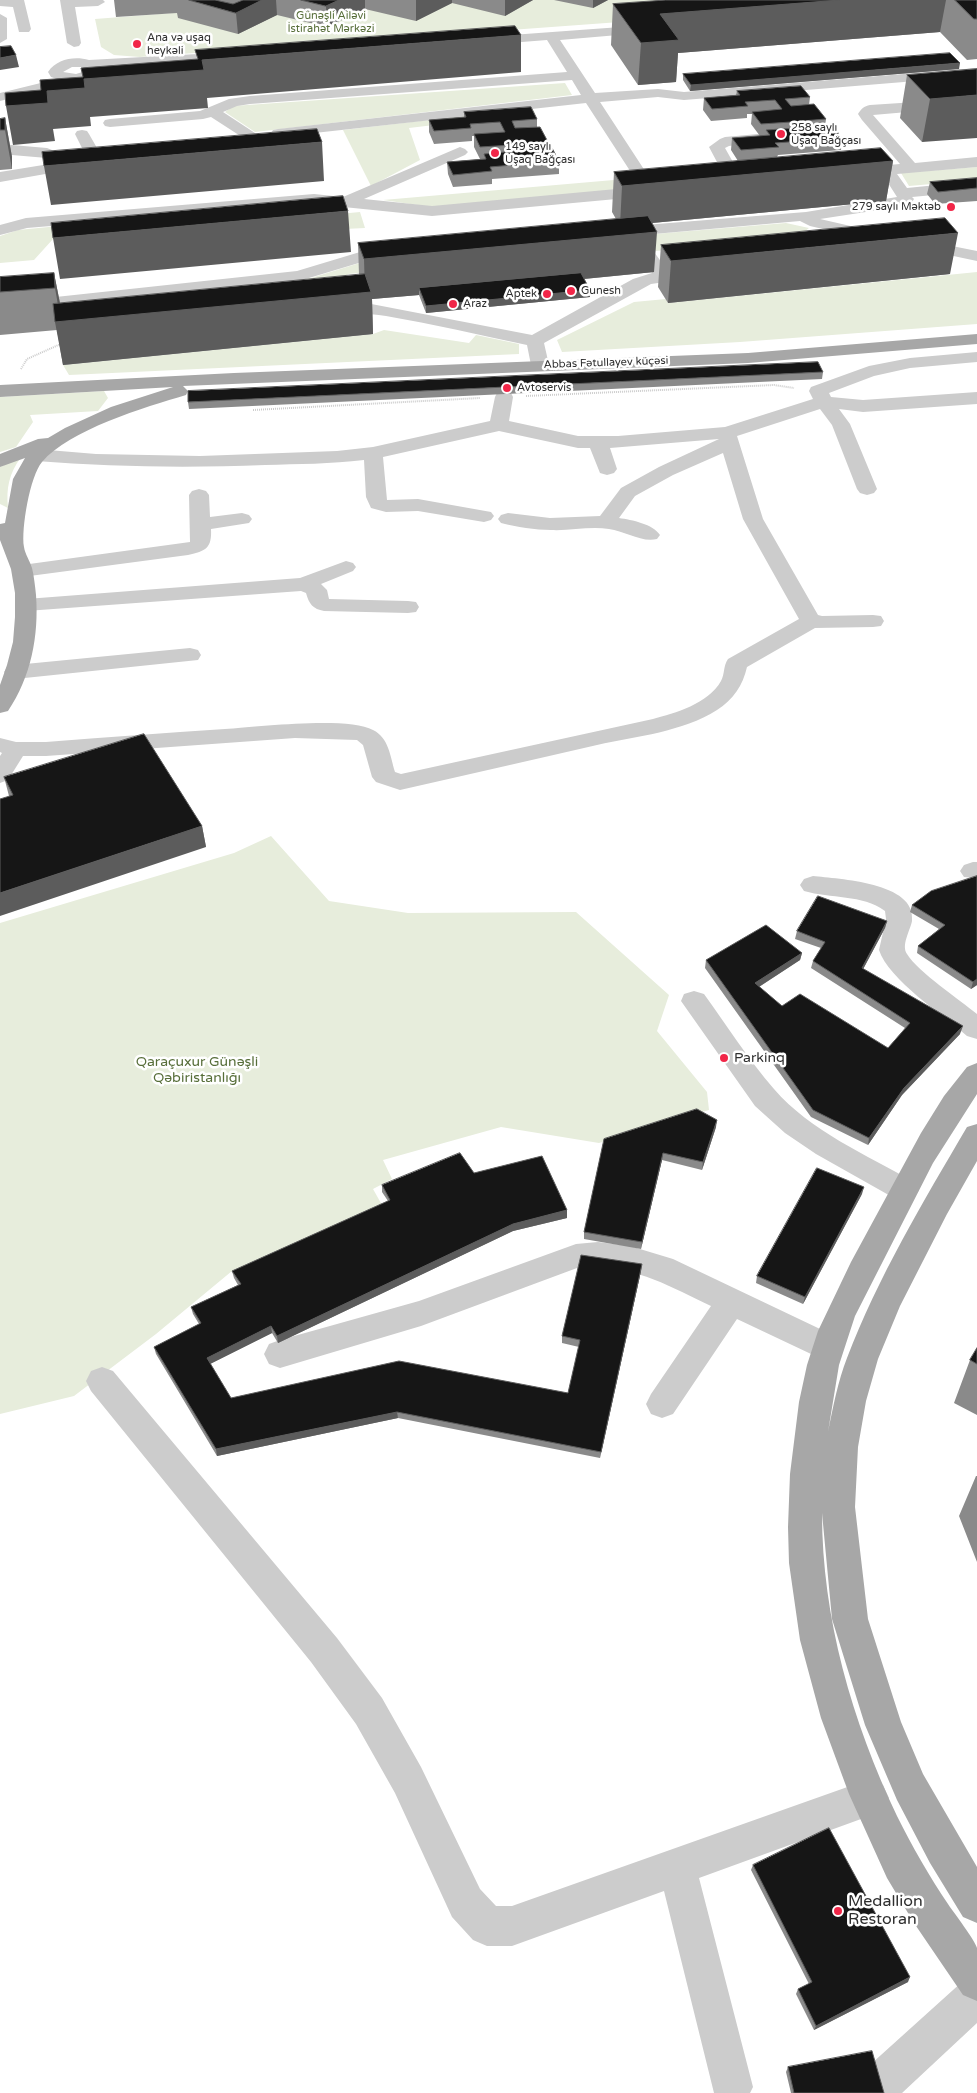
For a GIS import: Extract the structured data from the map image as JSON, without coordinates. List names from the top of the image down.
{
  "streets": {
    "main road": ["Abbas Fətullayev küçəsi"]
  },
  "parks": ["Günəşli Ailəvi İstirahət Mərkəzi", "Qaraçuxur Günəşli Qəbiristanlığı"],
  "places": [
    "Ana və uşaq heykəli",
    "258 saylı Uşaq Bağçası",
    "149 saylı Uşaq Bağçası",
    "279 saylı Məktəb",
    "Gunesh",
    "Aptek",
    "Araz",
    "Avtoservis",
    "Parkinq",
    "Medallion Restoran"
  ]
}
